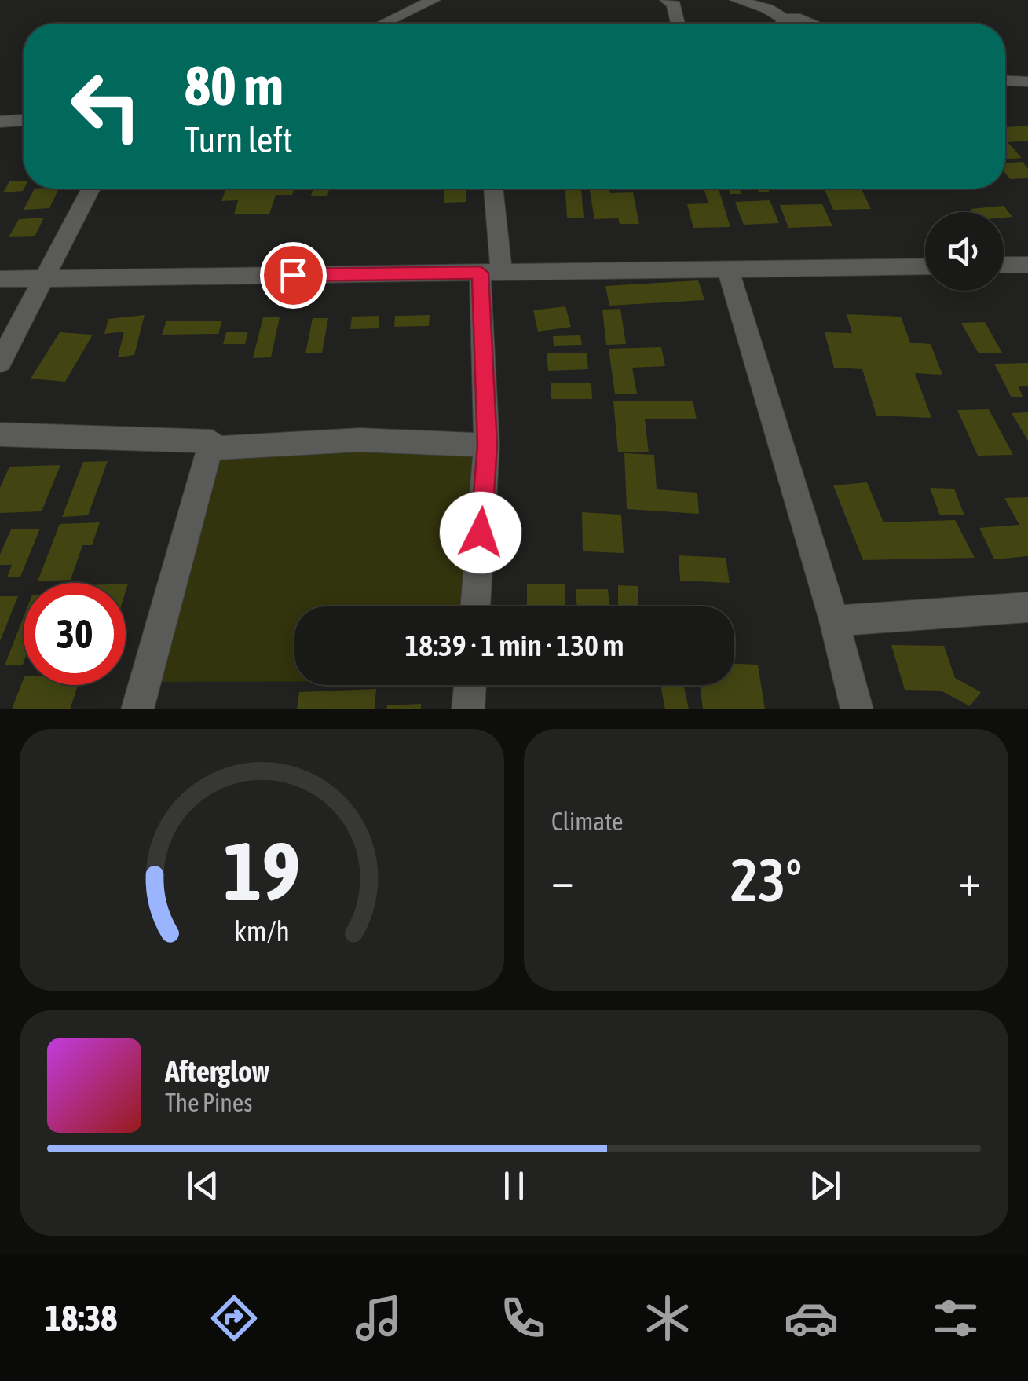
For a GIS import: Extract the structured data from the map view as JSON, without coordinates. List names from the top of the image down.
{
  "page": {
    "turn": ["80 m", "Turn left"],
    "limit": "30",
    "trip": "18:39 · 1 min · 130 m",
    "tile": "Climate",
    "heat": ["−", "23°", "+"],
    "song": ["Afterglow", "The Pines"],
    "tabs": "18:38",
    "gauge": ["19", "km/h"]
  }
}
